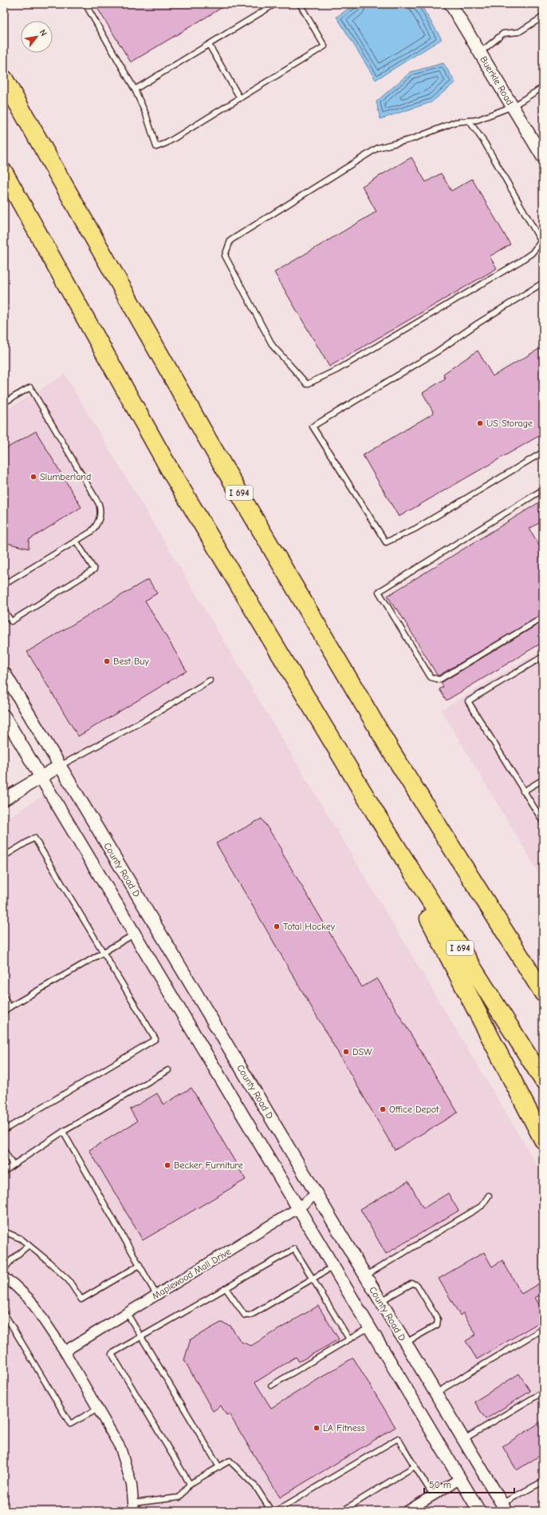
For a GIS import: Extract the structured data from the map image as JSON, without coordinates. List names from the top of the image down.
{
  "streets": {
    "highway": ["I 694"],
    "street": ["Buerkle Road", "County Road D", "Maplewood Mall Drive"]
  },
  "crossings": [
    ["County Road D", "Maplewood Mall Drive"]
  ],
  "places": [
    "US Storage",
    "Slumberland",
    "Best Buy",
    "Total Hockey",
    "DSW",
    "Office Depot",
    "Becker Furniture",
    "LA Fitness"
  ],
  "scale_bar": "50 m",
  "north": "top right"
}
